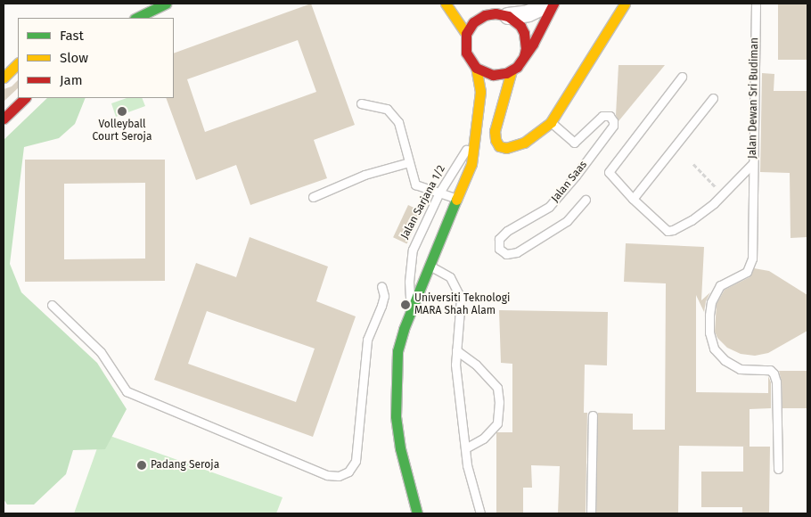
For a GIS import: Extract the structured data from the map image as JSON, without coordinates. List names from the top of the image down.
{
  "streets": {
    "street": ["Jalan Sarjana 1/2"],
    "lane": ["Jalan Dewan Sri Budiman", "Jalan Saas"]
  },
  "places": ["Volleyball Court Seroja", "Universiti Teknologi MARA Shah Alam", "Padang Seroja"],
  "legend": ["Fast", "Slow", "Jam"]
}
